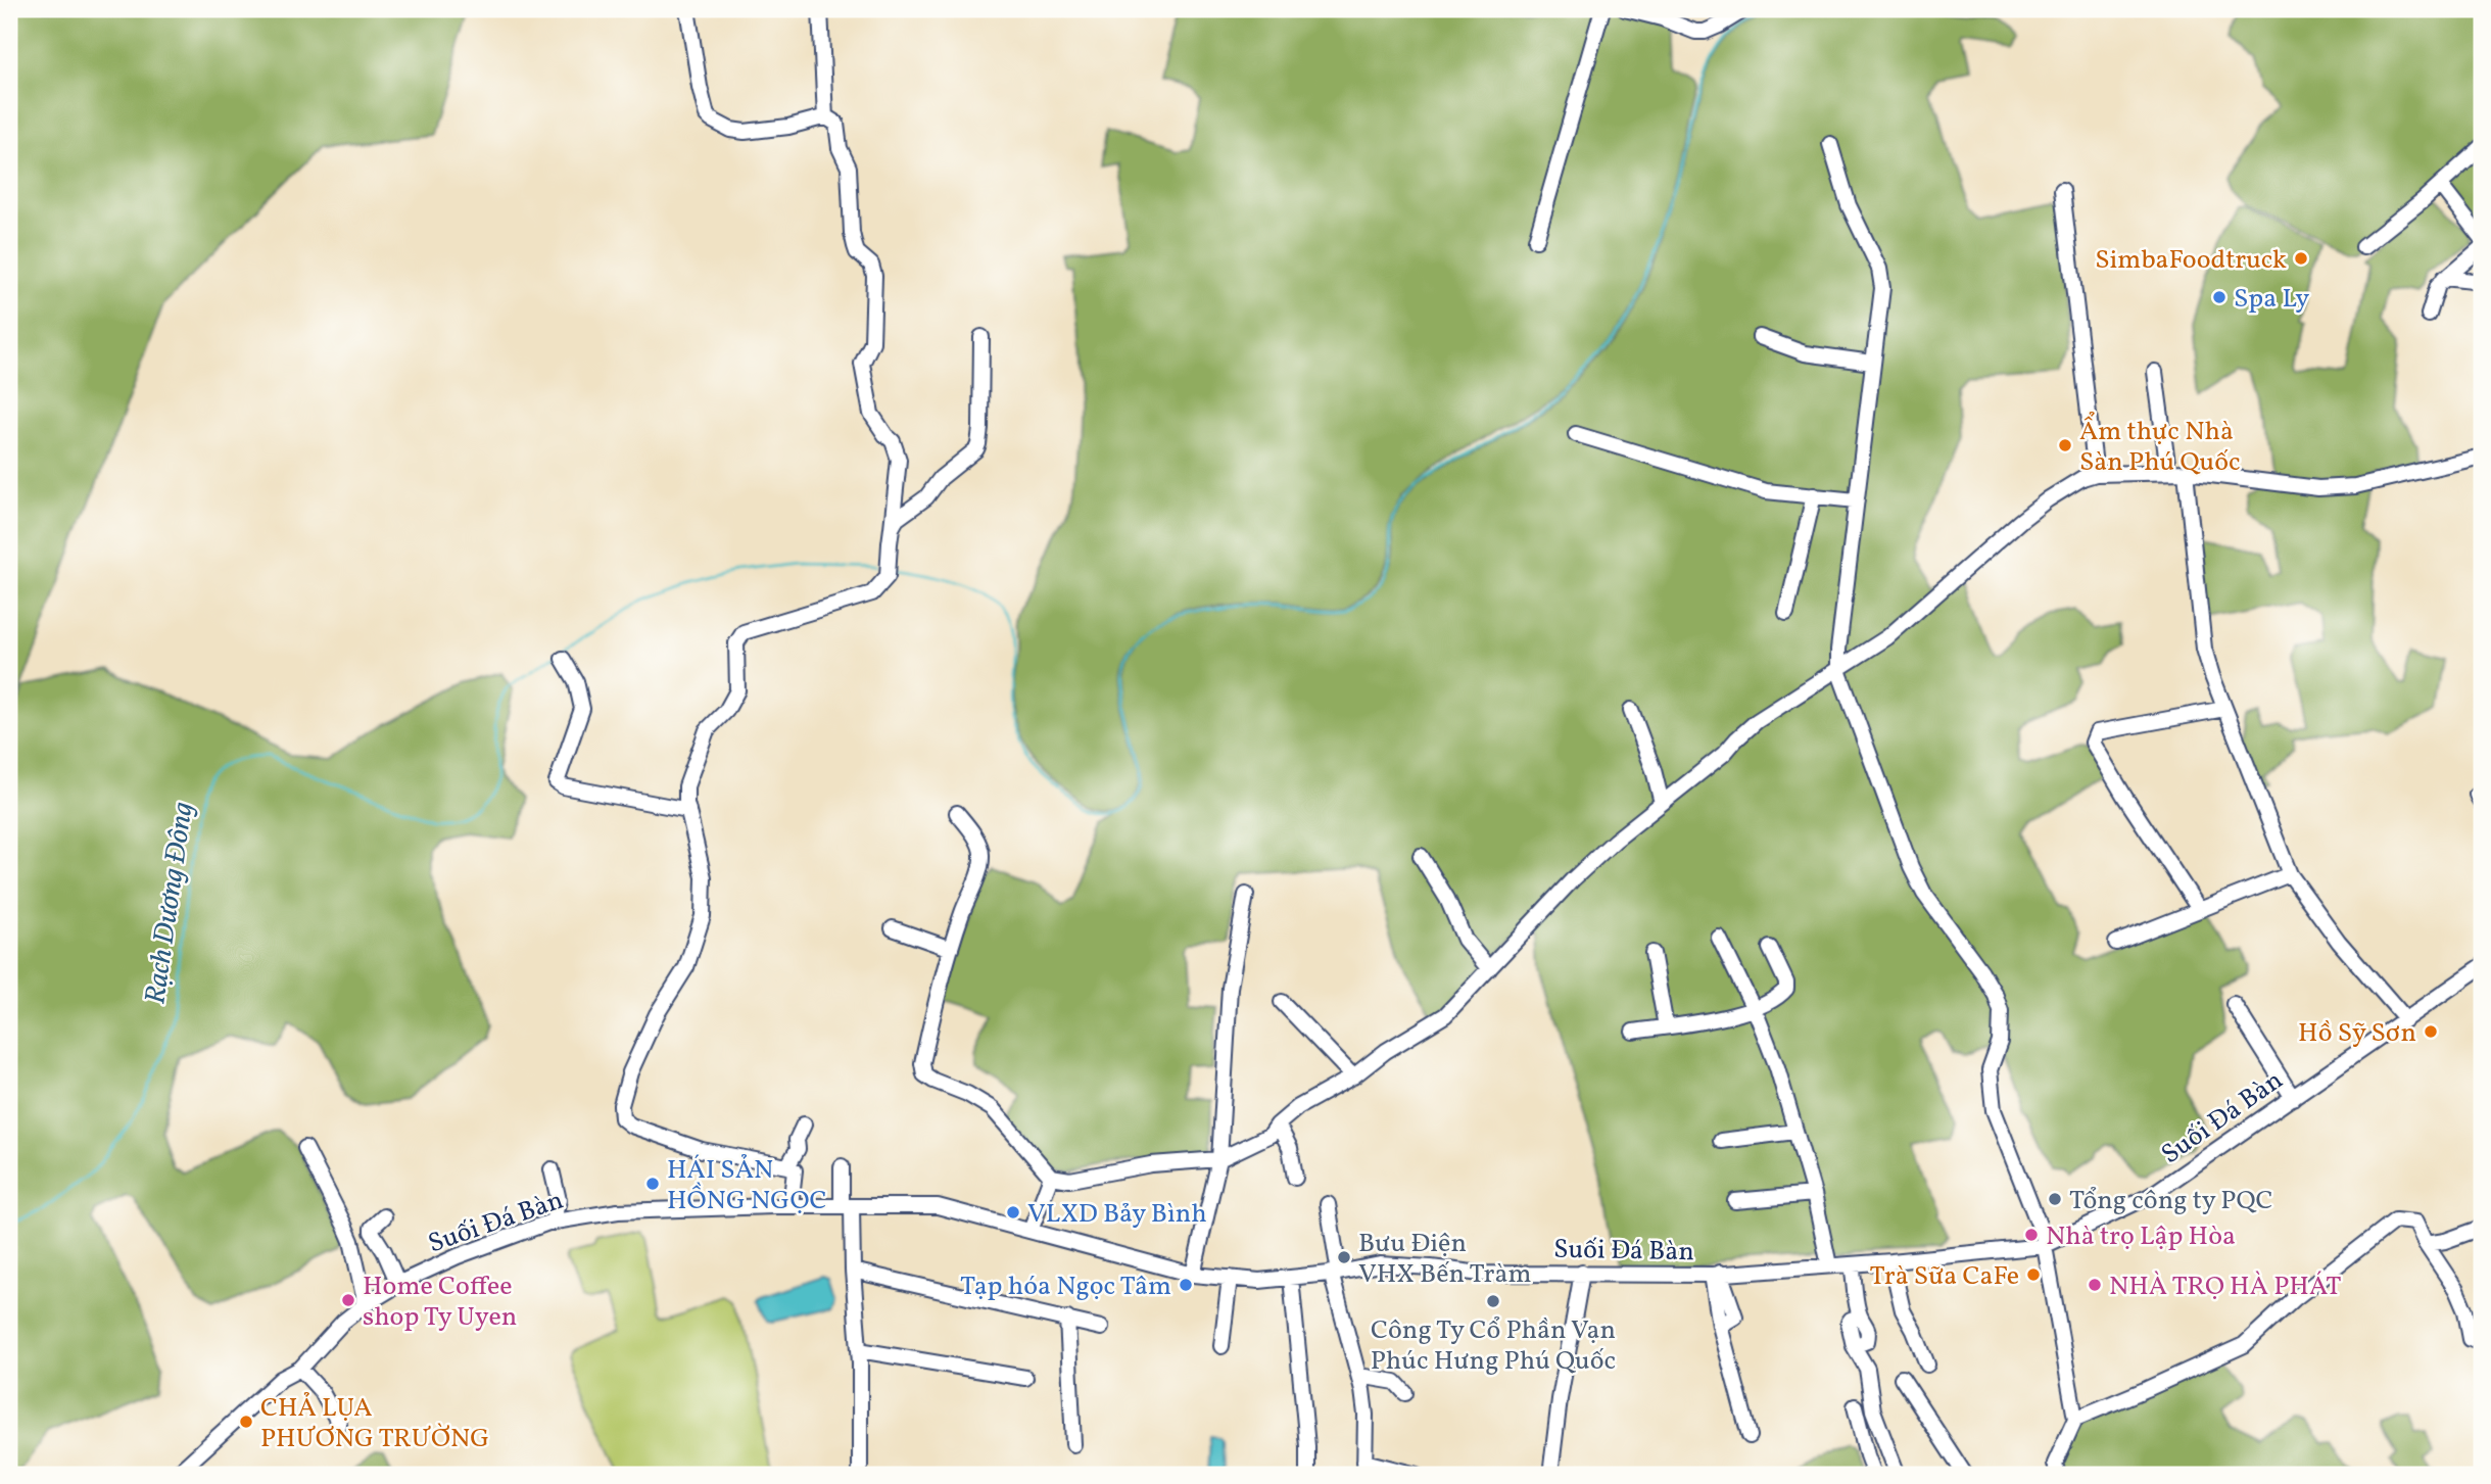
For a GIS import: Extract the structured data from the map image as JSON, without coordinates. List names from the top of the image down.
{
  "streets": {
    "street": ["Suối Đá Bàn"]
  },
  "water": ["Rạch Dương Đông"],
  "places": [
    "SimbaFoodtruck",
    "Spa Ly",
    "Ẩm thực Nhà Sàn Phú Quốc",
    "Hồ Sỹ Sơn",
    "HÁI SẢN HỒNG NGỌC",
    "Tổng công ty PQC",
    "VLXD Bảy Bình",
    "Nhà trọ Lập Hòa",
    "Bưu Điện VHX Bến Tràm",
    "Trà Sữa CaFe",
    "Tạp hóa Ngọc Tâm",
    "NHÀ TRỌ HÀ PHÁT",
    "Home Coffee shop Ty Uyen",
    "Công Ty Cổ Phần Vạn Phúc Hưng Phú Quốc",
    "CHẢ LỤA PHƯƠNG TRƯỜNG"
  ]
}
